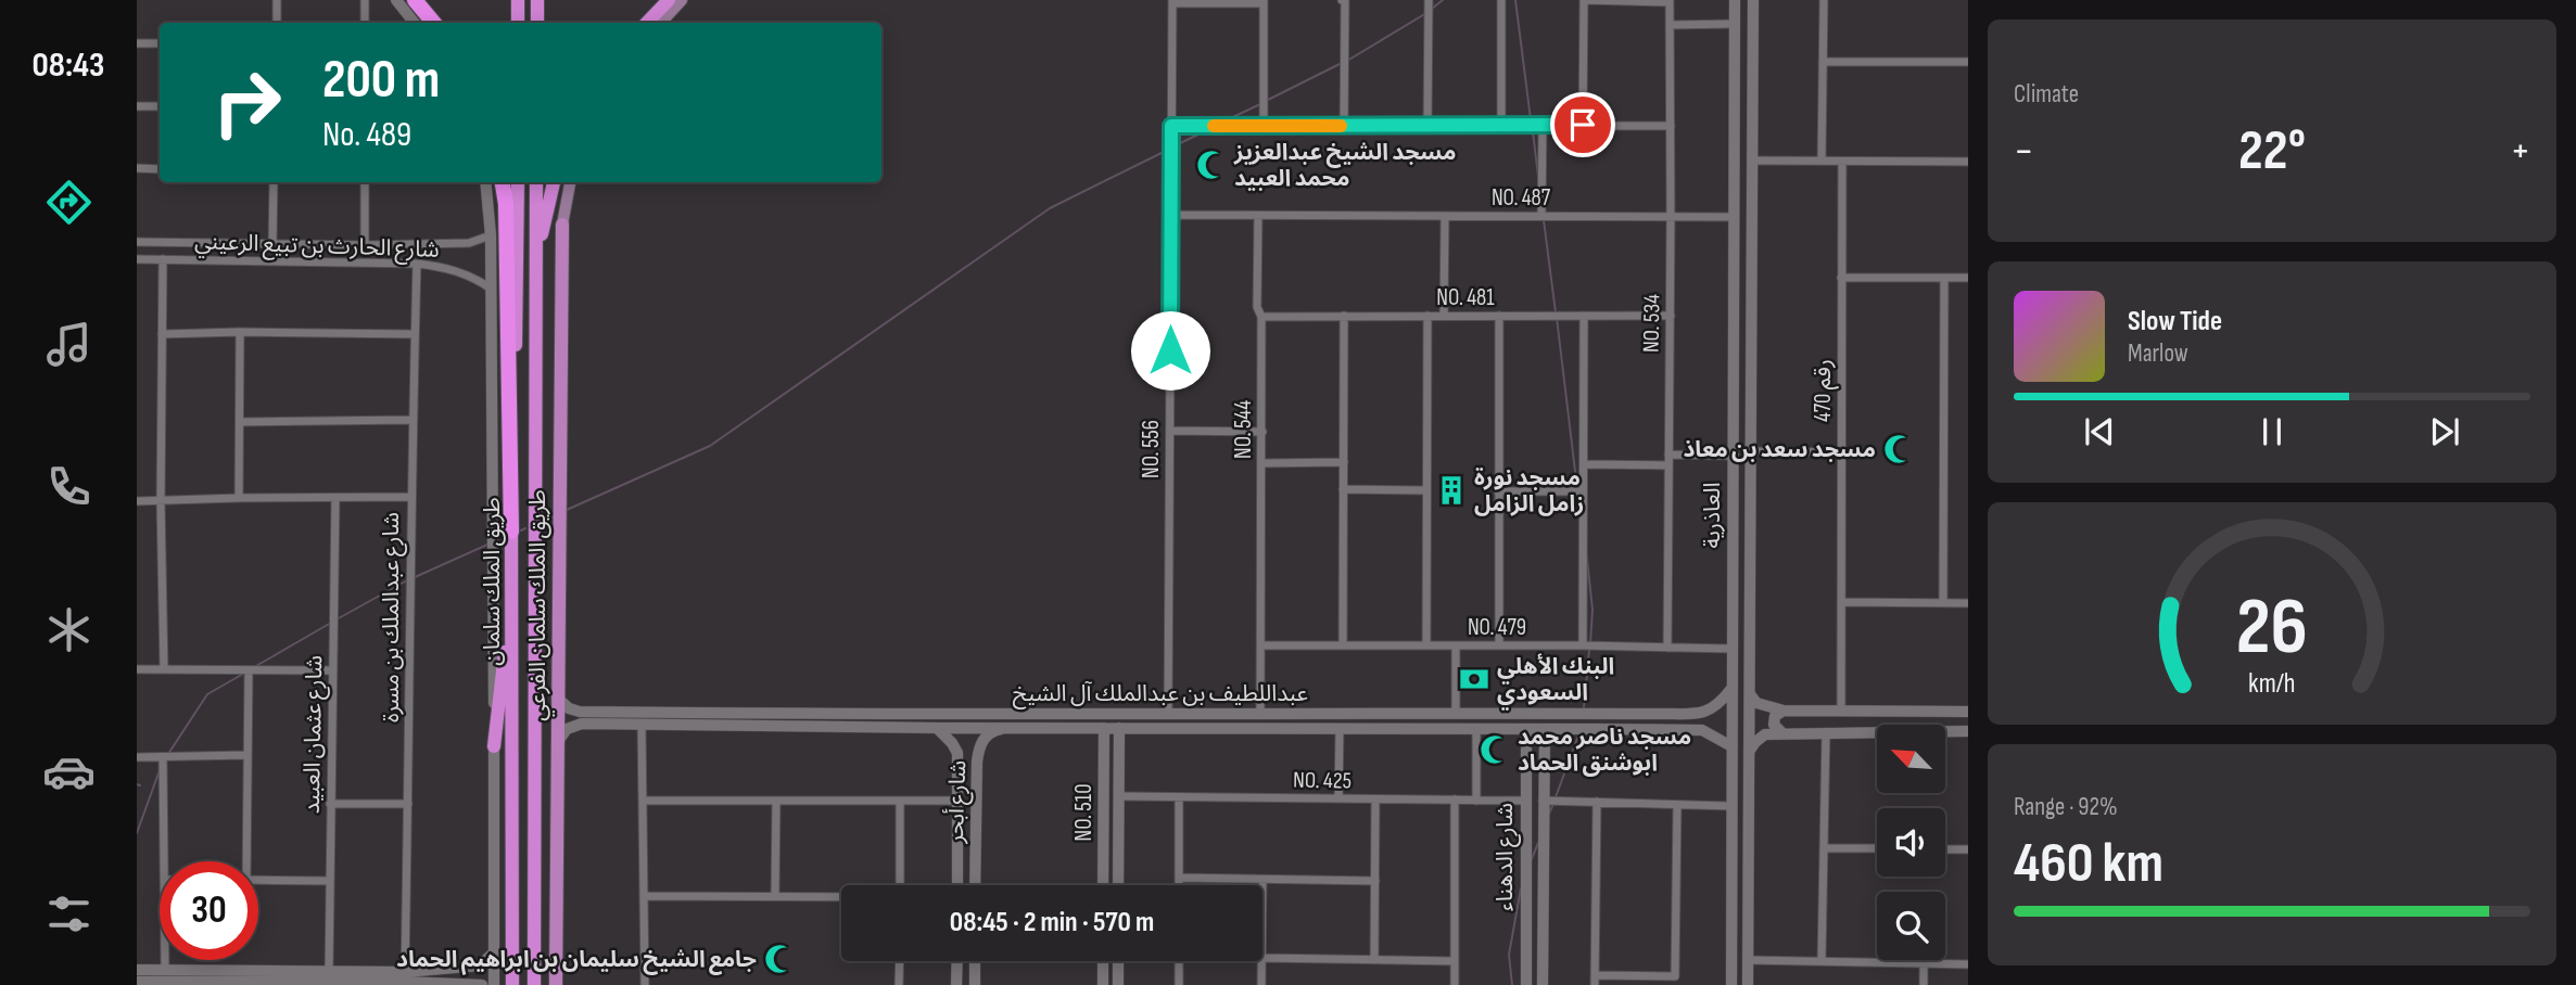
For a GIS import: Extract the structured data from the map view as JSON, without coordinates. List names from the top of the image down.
{
  "streets": {
    "highway": ["طريق الملك سلمان"],
    "main road": ["طريق الملك سلمان الفرعي"],
    "street": [
      "NO. 487",
      "شارع الحارث بن تبيع الرعيني",
      "NO. 481",
      "NO. 534",
      "رقم 470",
      "NO. 544",
      "NO. 556",
      "العاذرية",
      "شارع عبدالملك بن مسرة",
      "NO. 479",
      "عبداللطيف بن عبدالملك آل الشيخ",
      "شارع عثمان العبيد",
      "NO. 425",
      "شارع أبحر",
      "NO. 510",
      "شارع الدهناء"
    ]
  },
  "crossings": [
    ["NO. 487", "NO. 534"],
    ["NO. 487", "NO. 544"],
    ["NO. 487", "NO. 556"],
    ["NO. 487", "العاذرية"],
    ["شارع الحارث بن تبيع الرعيني", "طريق الملك سلمان الفرعي"],
    ["شارع الحارث بن تبيع الرعيني", "شارع عبدالملك بن مسرة"],
    ["NO. 481", "NO. 534"],
    ["NO. 481", "NO. 544"],
    ["NO. 534", "NO. 479"],
    ["NO. 544", "NO. 479"],
    ["NO. 544", "عبداللطيف بن عبدالملك آل الشيخ"],
    ["NO. 556", "عبداللطيف بن عبدالملك آل الشيخ"],
    ["العاذرية", "NO. 479"],
    ["العاذرية", "عبداللطيف بن عبدالملك آل الشيخ"],
    ["عبداللطيف بن عبدالملك آل الشيخ", "شارع أبحر"],
    ["عبداللطيف بن عبدالملك آل الشيخ", "NO. 510"],
    ["عبداللطيف بن عبدالملك آل الشيخ", "شارع الدهناء"],
    ["NO. 425", "NO. 510"],
    ["NO. 425", "شارع الدهناء"]
  ],
  "places": {
    "mosque": [
      "مسجد الشيخ عبدالعزيز محمد العبيد",
      "مسجد سعد بن معاذ",
      "مسجد ناصر محمد ابوشنق الحماد",
      "جامع الشيخ سليمان بن ابراهيم الحماد"
    ],
    "building": ["مسجد نورة زامل الزامل"],
    "bank": ["البنك الأهلي السعودي"]
  },
  "north": "top left",
  "page": {
    "tabs": "08:43",
    "tile": [
      "Climate",
      ["Range · 92%", "460 km"]
    ],
    "turn": ["200 m", "No. 489"],
    "heat": ["−", "22°", "+"],
    "song": ["Slow Tide", "Marlow"],
    "limit": "30",
    "trip": "08:45 · 2 min · 570 m",
    "gauge": ["26", "km/h"]
  }
}
